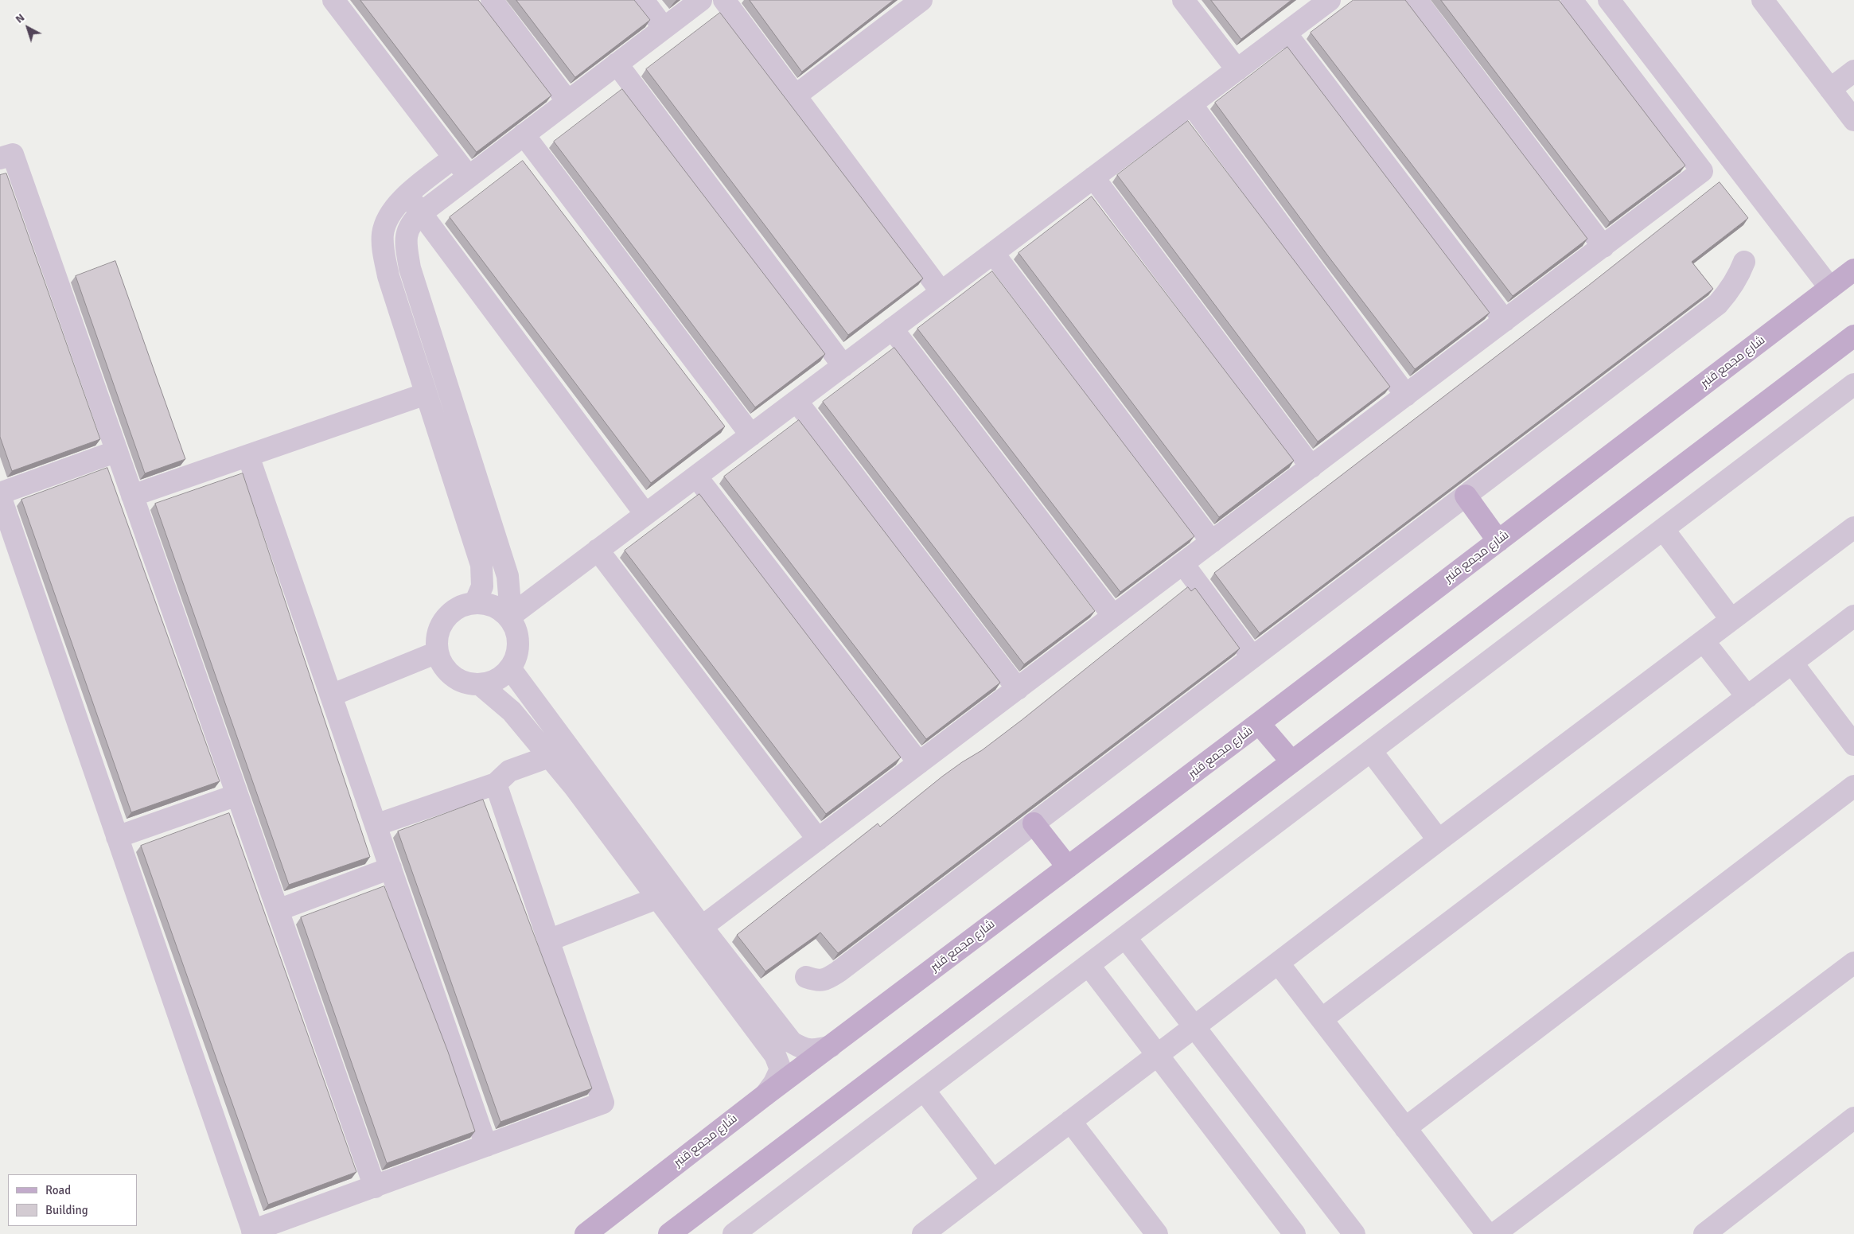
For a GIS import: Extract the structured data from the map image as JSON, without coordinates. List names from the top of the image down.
{
  "streets": {
    "main road": ["شارع مجمع قنبر"]
  },
  "legend": ["Road", "Building"],
  "north": "top left"
}
